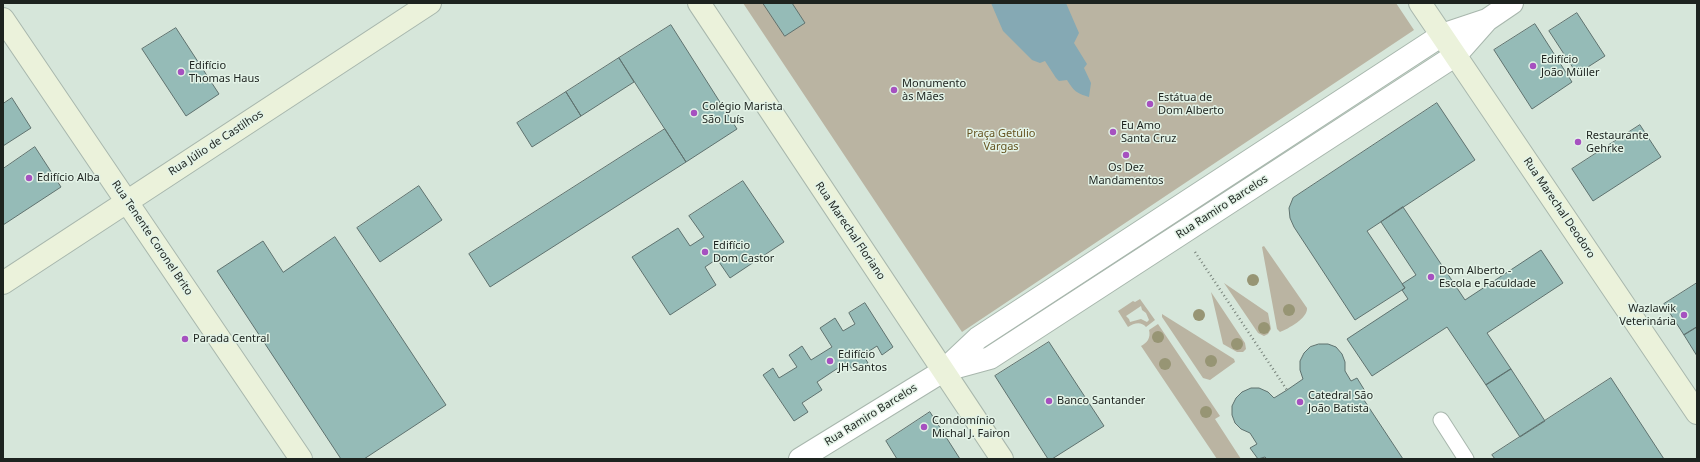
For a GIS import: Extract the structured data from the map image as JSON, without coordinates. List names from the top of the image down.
{
  "streets": {
    "street": [
      "Rua Júlio de Castilhos",
      "Rua Ramiro Barcelos",
      "Rua Marechal Deodoro",
      "Rua Marechal Floriano",
      "Rua Tenente Coronel Brito"
    ]
  },
  "crossings": [
    ["Rua Júlio de Castilhos", "Rua Tenente Coronel Brito"],
    ["Rua Ramiro Barcelos", "Rua Marechal Deodoro"],
    ["Rua Ramiro Barcelos", "Rua Marechal Floriano"]
  ],
  "parks": ["Praça Getúlio Vargas"],
  "places": [
    "Edifício João Müller",
    "Edifício Thomas Haus",
    "Monumento às Mães",
    "Estátua de Dom Alberto",
    "Colégio Marista São Luís",
    "Eu Amo Santa Cruz",
    "Restaurante Gehrke",
    "Os Dez Mandamentos",
    "Edifício Alba",
    "Edifício Dom Castor",
    "Dom Alberto - Escola e Faculdade",
    "Wazlawik Veterinária",
    "Parada Central",
    "Edifício JH Santos",
    "Banco Santander",
    "Catedral São João Batista",
    "Condomínio Michal J. Fairon"
  ]
}
